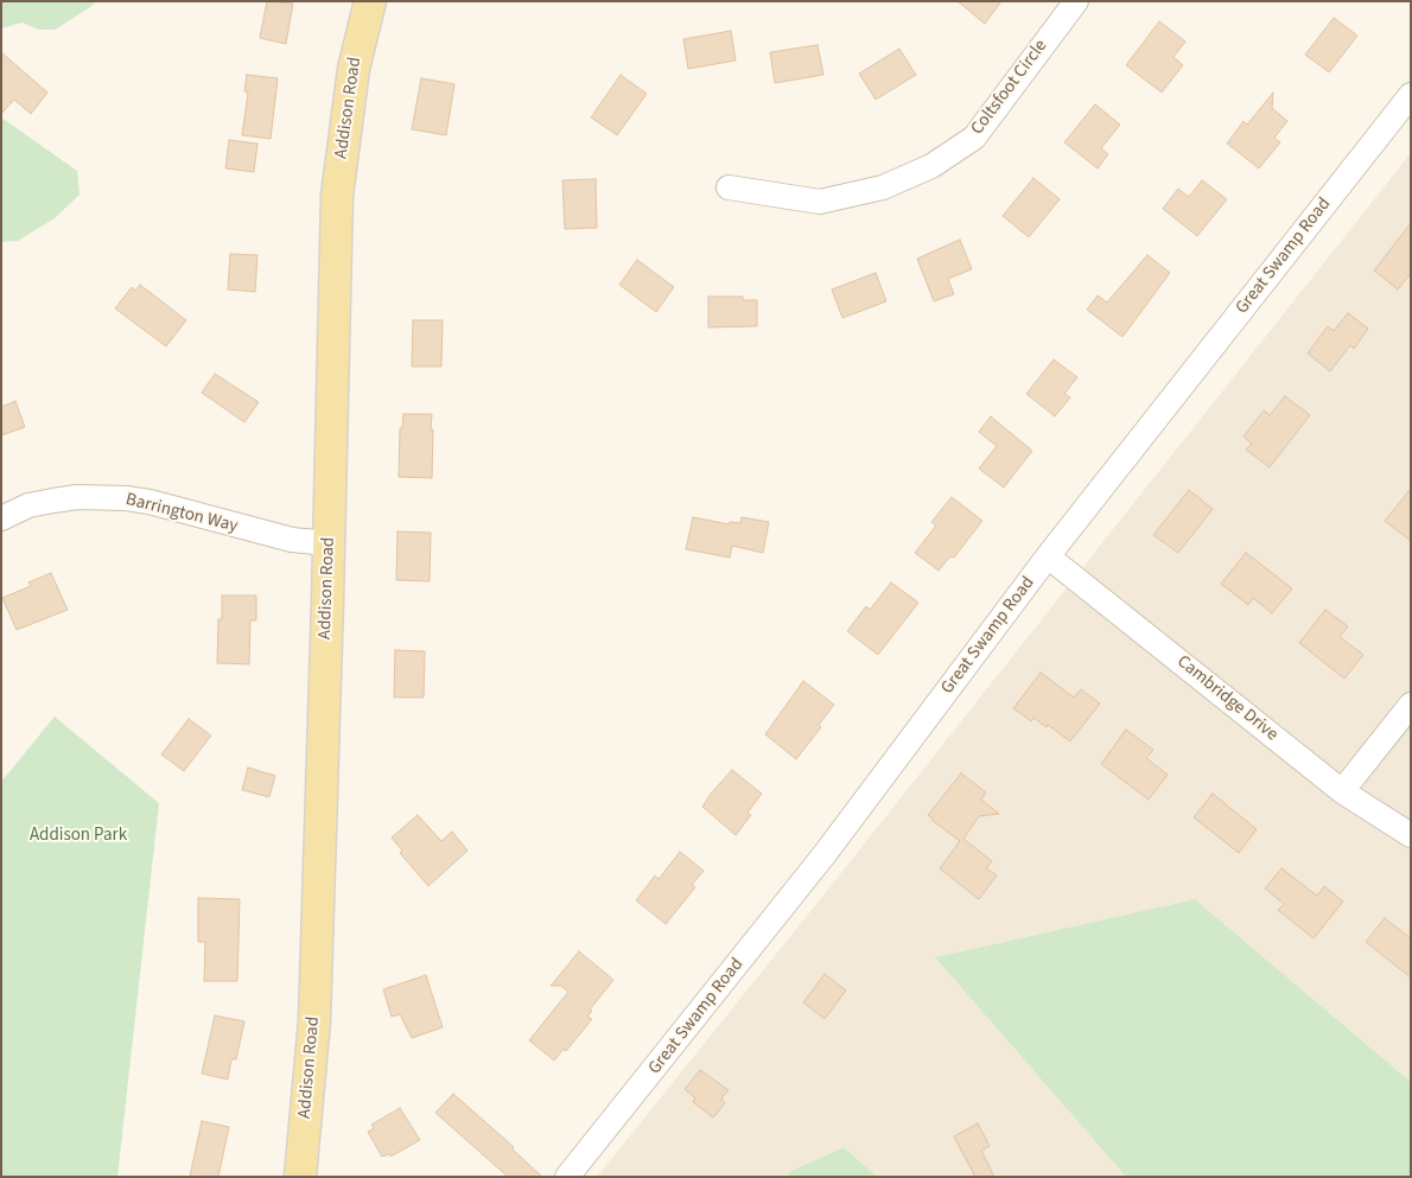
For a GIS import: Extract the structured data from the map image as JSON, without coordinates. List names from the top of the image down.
{
  "streets": {
    "main road": ["Addison Road"],
    "street": [
      "Coltsfoot Circle",
      "Great Swamp Road",
      "Barrington Way",
      "Cambridge Drive"
    ]
  },
  "crossings": [
    ["Addison Road", "Barrington Way"],
    ["Great Swamp Road", "Cambridge Drive"]
  ],
  "parks": ["Addison Park"]
}
